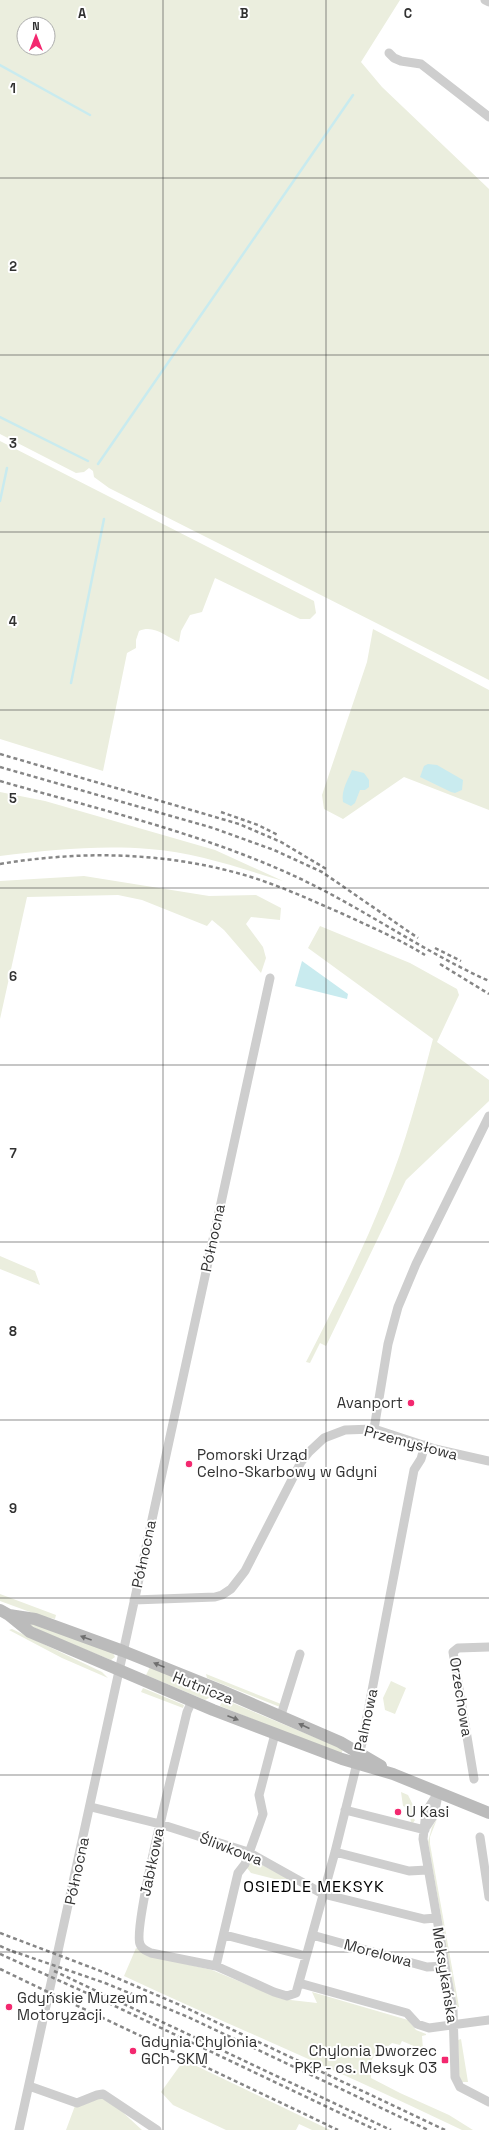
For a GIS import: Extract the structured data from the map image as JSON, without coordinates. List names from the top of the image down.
{
  "streets": {
    "main road": ["Hutnicza"],
    "street": [
      "Północna",
      "Przemysłowa",
      "Orzechowa",
      "Palmowa",
      "Śliwkowa",
      "Jabłkowa",
      "Morelowa",
      "Meksykańska"
    ]
  },
  "crossings": [
    ["Północna", "Przemysłowa"],
    ["Północna", "Hutnicza"],
    ["Północna", "Śliwkowa"],
    ["Przemysłowa", "Palmowa"],
    ["Hutnicza", "Palmowa"],
    ["Hutnicza", "Jabłkowa"],
    ["Hutnicza", "Meksykańska"],
    ["Palmowa", "Śliwkowa"],
    ["Palmowa", "Jabłkowa"],
    ["Palmowa", "Morelowa"],
    ["Śliwkowa", "Jabłkowa"],
    ["Śliwkowa", "Meksykańska"],
    ["Morelowa", "Meksykańska"]
  ],
  "districts": ["OSIEDLE MEKSYK"],
  "places": {
    "other": [
      "Avanport",
      "Pomorski Urząd Celno-Skarbowy w Gdyni",
      "U Kasi",
      "Gdyńskie Muzeum Motoryzacji",
      "Gdynia Chylonia GCh-SKM"
    ],
    "transit": ["Chylonia Dworzec PKP - os. Meksyk 03"]
  },
  "north": "top",
  "grid": {
    "columns": ["A", "B", "C"],
    "rows": [
      "1",
      "2",
      "3",
      "4",
      "5",
      "6",
      "7",
      "8",
      "9"
    ]
  }
}
